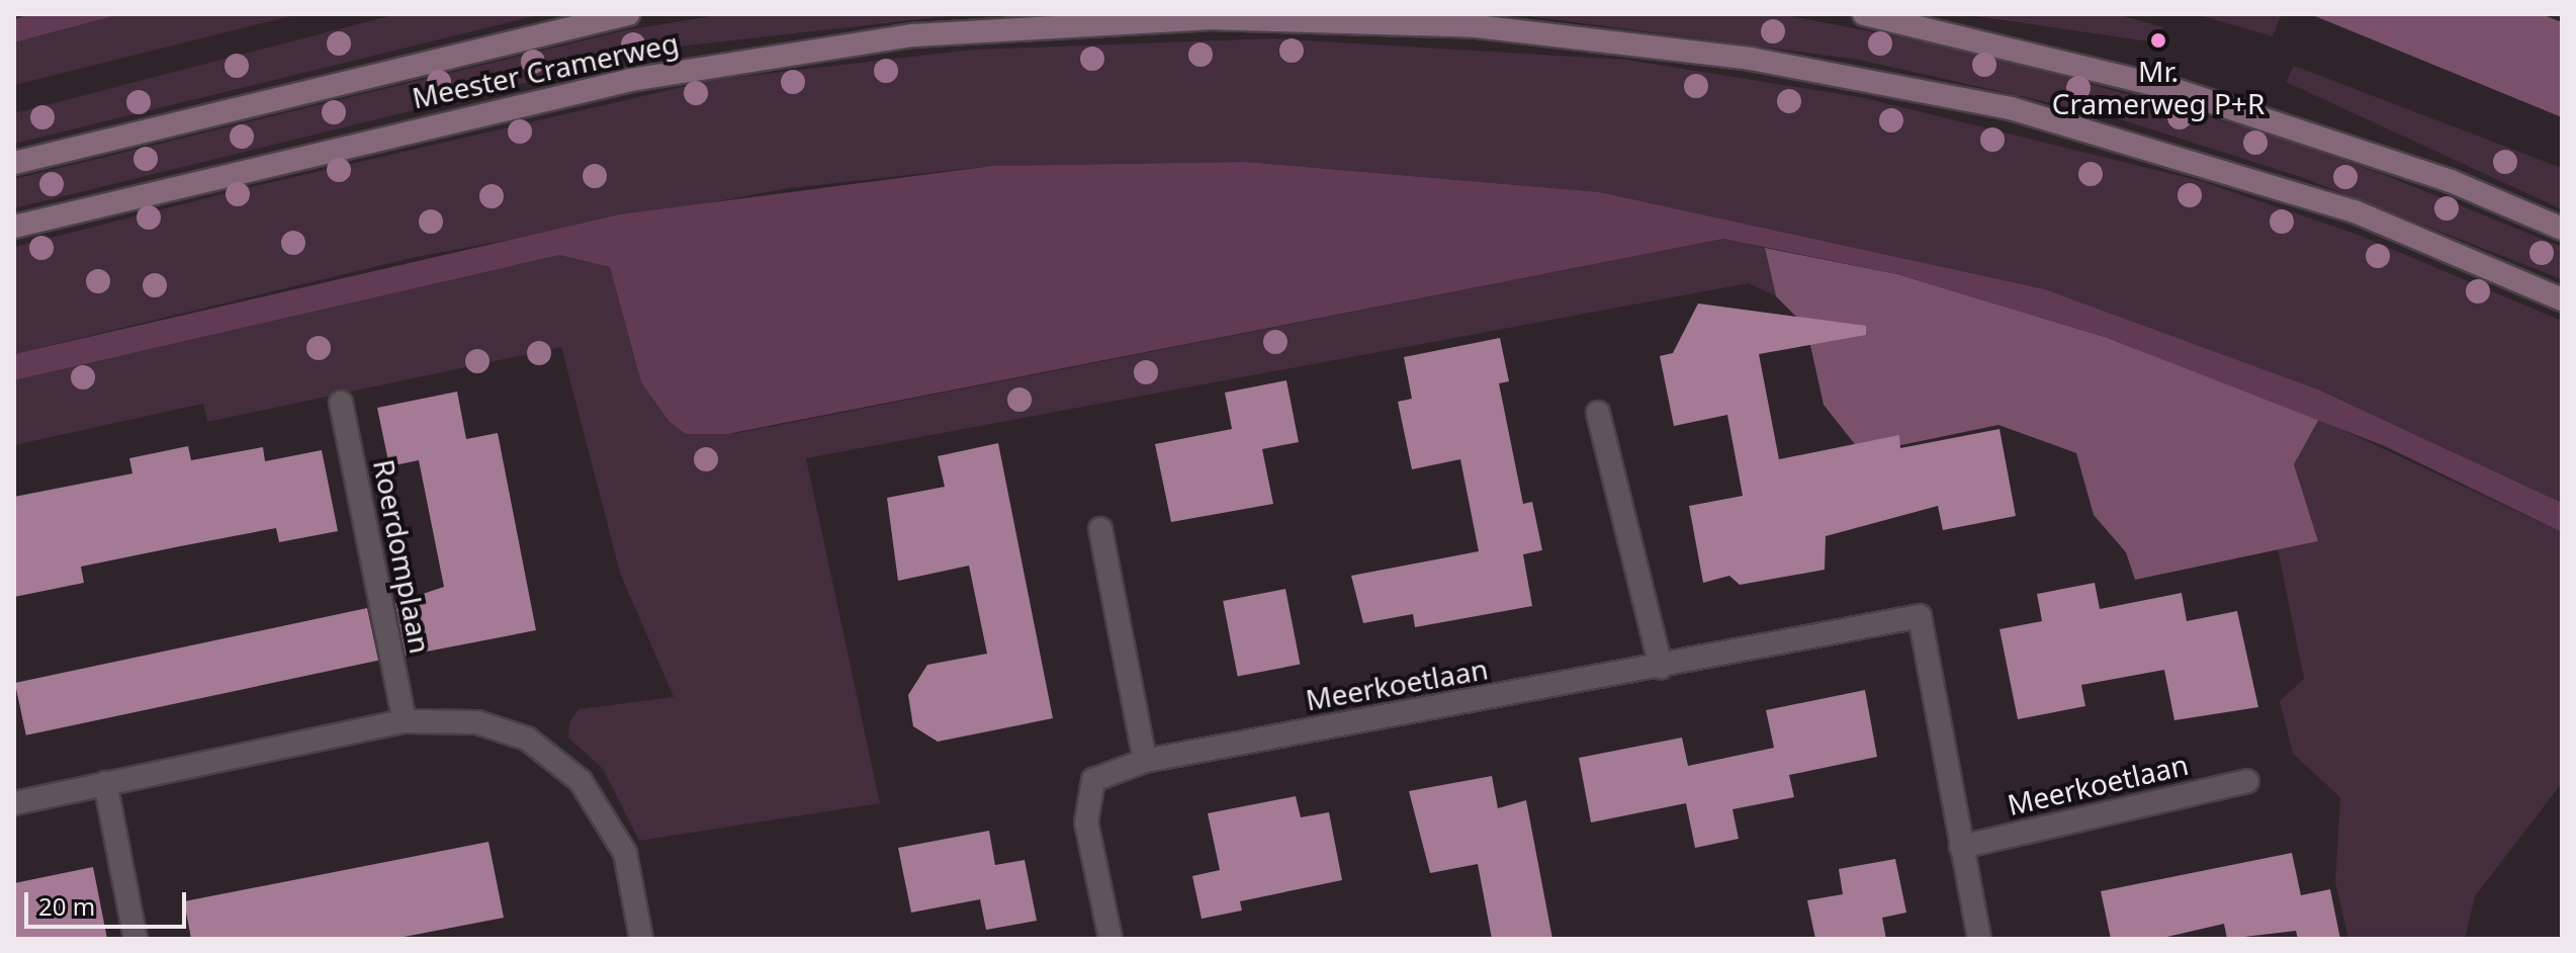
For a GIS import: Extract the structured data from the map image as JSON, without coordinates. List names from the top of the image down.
{
  "streets": {
    "main road": ["Meester Cramerweg"],
    "street": ["Roerdomplaan", "Meerkoetlaan"]
  },
  "places": ["Mr. Cramerweg P+R"],
  "scale_bar": "20 m"
}
